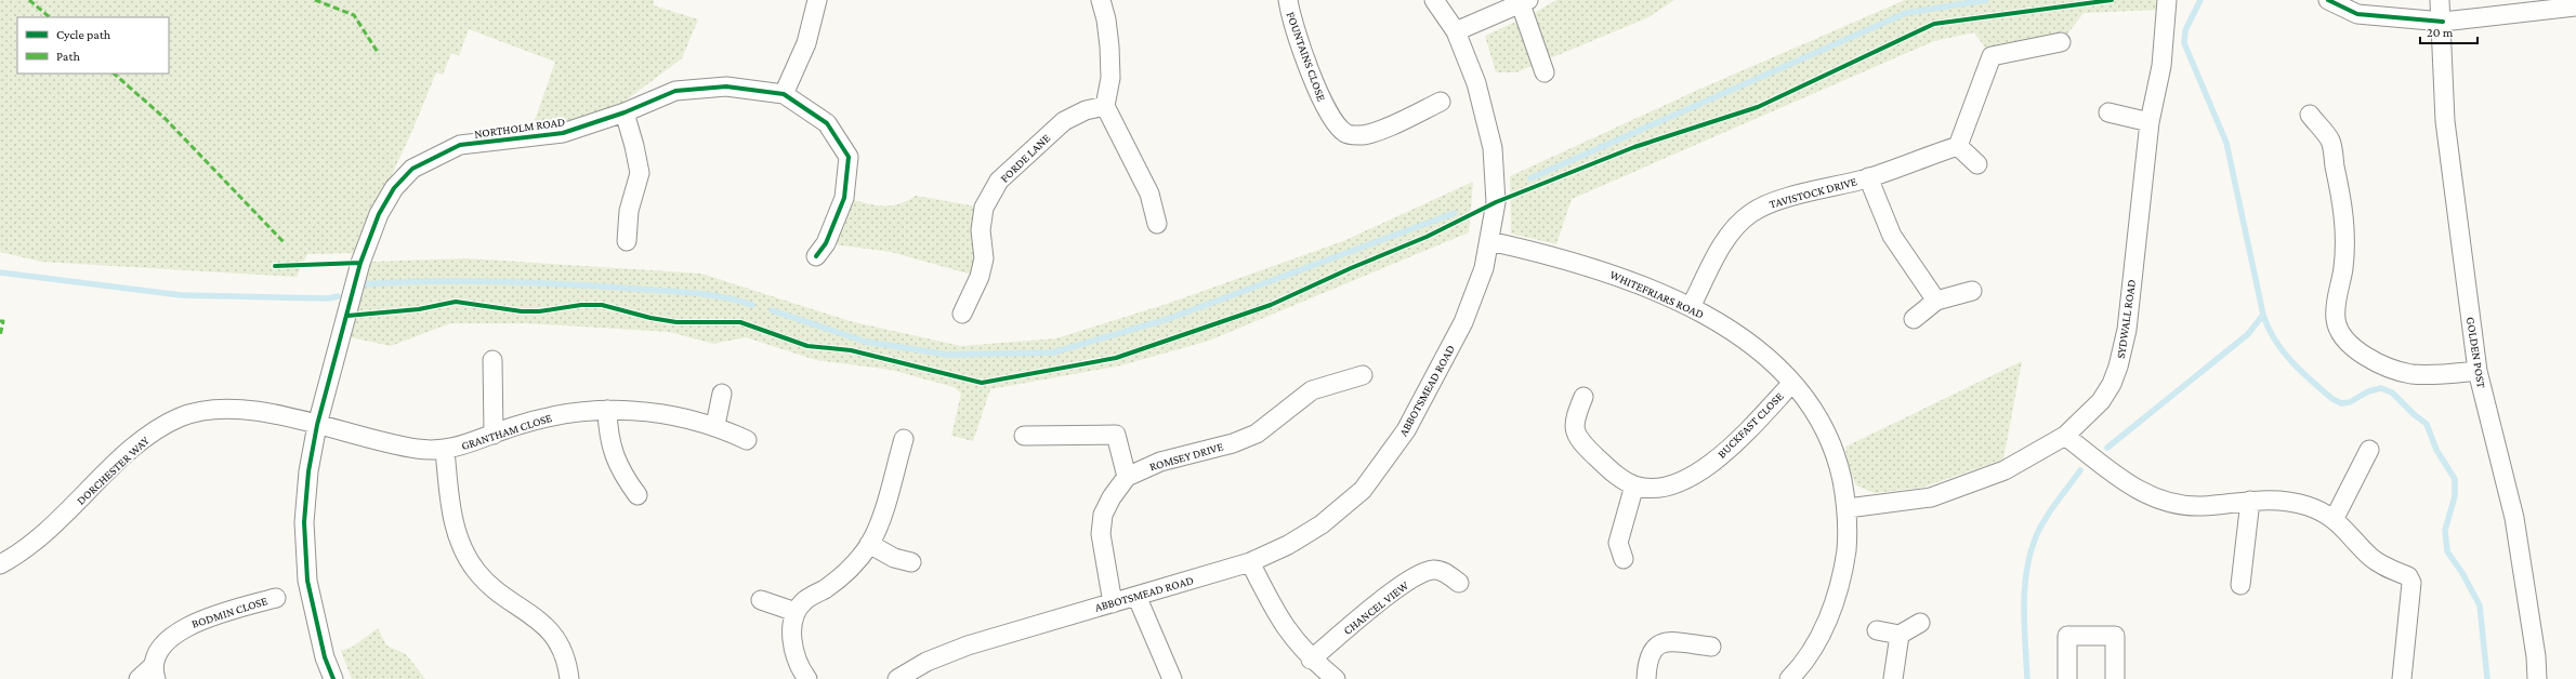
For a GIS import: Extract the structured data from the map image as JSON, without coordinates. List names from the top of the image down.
{
  "streets": {
    "street": [
      "FOUNTAINS CLOSE",
      "NORTHOLM ROAD",
      "FORDE LANE",
      "TAVISTOCK DRIVE",
      "WHITEFRIARS ROAD",
      "SYDWALL ROAD",
      "GOLDEN POST",
      "ABBOTSMEAD ROAD",
      "BUCKFAST CLOSE",
      "GRANTHAM CLOSE",
      "ROMSEY DRIVE",
      "DORCHESTER WAY",
      "CHANCEL VIEW",
      "BODMIN CLOSE"
    ]
  },
  "crossings": [
    ["NORTHOLM ROAD", "GRANTHAM CLOSE"],
    ["NORTHOLM ROAD", "DORCHESTER WAY"],
    ["TAVISTOCK DRIVE", "WHITEFRIARS ROAD"],
    ["WHITEFRIARS ROAD", "SYDWALL ROAD"],
    ["WHITEFRIARS ROAD", "ABBOTSMEAD ROAD"],
    ["WHITEFRIARS ROAD", "BUCKFAST CLOSE"],
    ["ABBOTSMEAD ROAD", "ROMSEY DRIVE"],
    ["GRANTHAM CLOSE", "DORCHESTER WAY"]
  ],
  "legend": ["Cycle path", "Path"],
  "scale_bar": "20 m"
}
